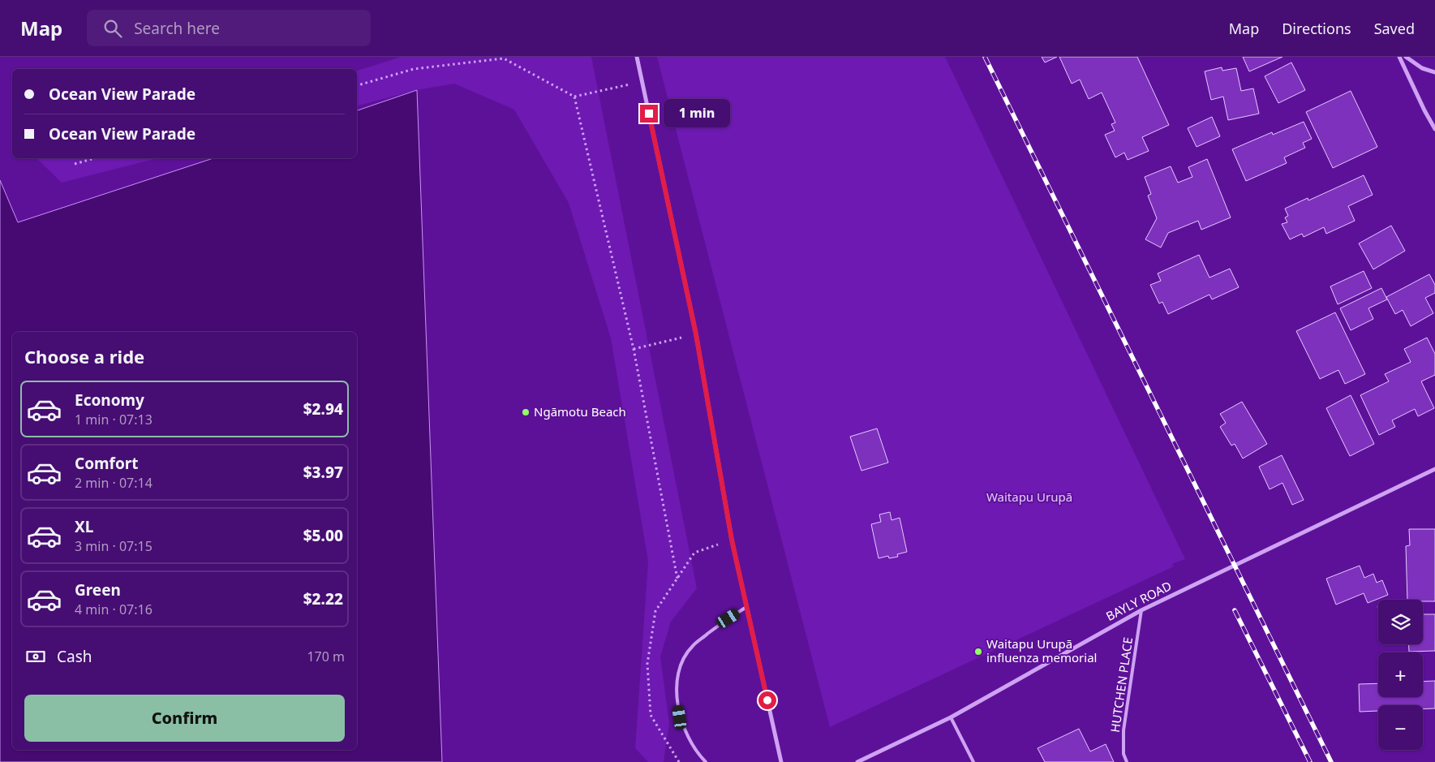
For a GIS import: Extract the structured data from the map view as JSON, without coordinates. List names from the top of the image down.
{
  "streets": {
    "street": ["BAYLY ROAD"],
    "lane": ["HUTCHEN PLACE"]
  },
  "crossings": [
    ["BAYLY ROAD", "HUTCHEN PLACE"]
  ],
  "parks": ["Waitapu Urupā"],
  "places": ["Ngāmotu Beach", "Waitapu Urupā influenza memorial"],
  "page": {
    "header": "Map",
    "search": "Search here",
    "nav": ["Map", "Directions", "Saved"],
    "banner": ["Ocean View Parade", "Ocean View Parade"],
    "bubble": "1 min",
    "heading": "Choose a ride",
    "list": [
      {
        "name": "Economy",
        "note": "1 min · 07:13",
        "value": "$2.94"
      },
      {
        "name": "Comfort",
        "note": "2 min · 07:14",
        "value": "$3.97"
      },
      {
        "name": "XL",
        "note": "3 min · 07:15",
        "value": "$5.00"
      },
      {
        "name": "Green",
        "note": "4 min · 07:16",
        "value": "$2.22"
      }
    ],
    "map_buttons": ["+", "−"],
    "pay": ["Cash", "170 m"],
    "buttons": "Confirm"
  }
}
